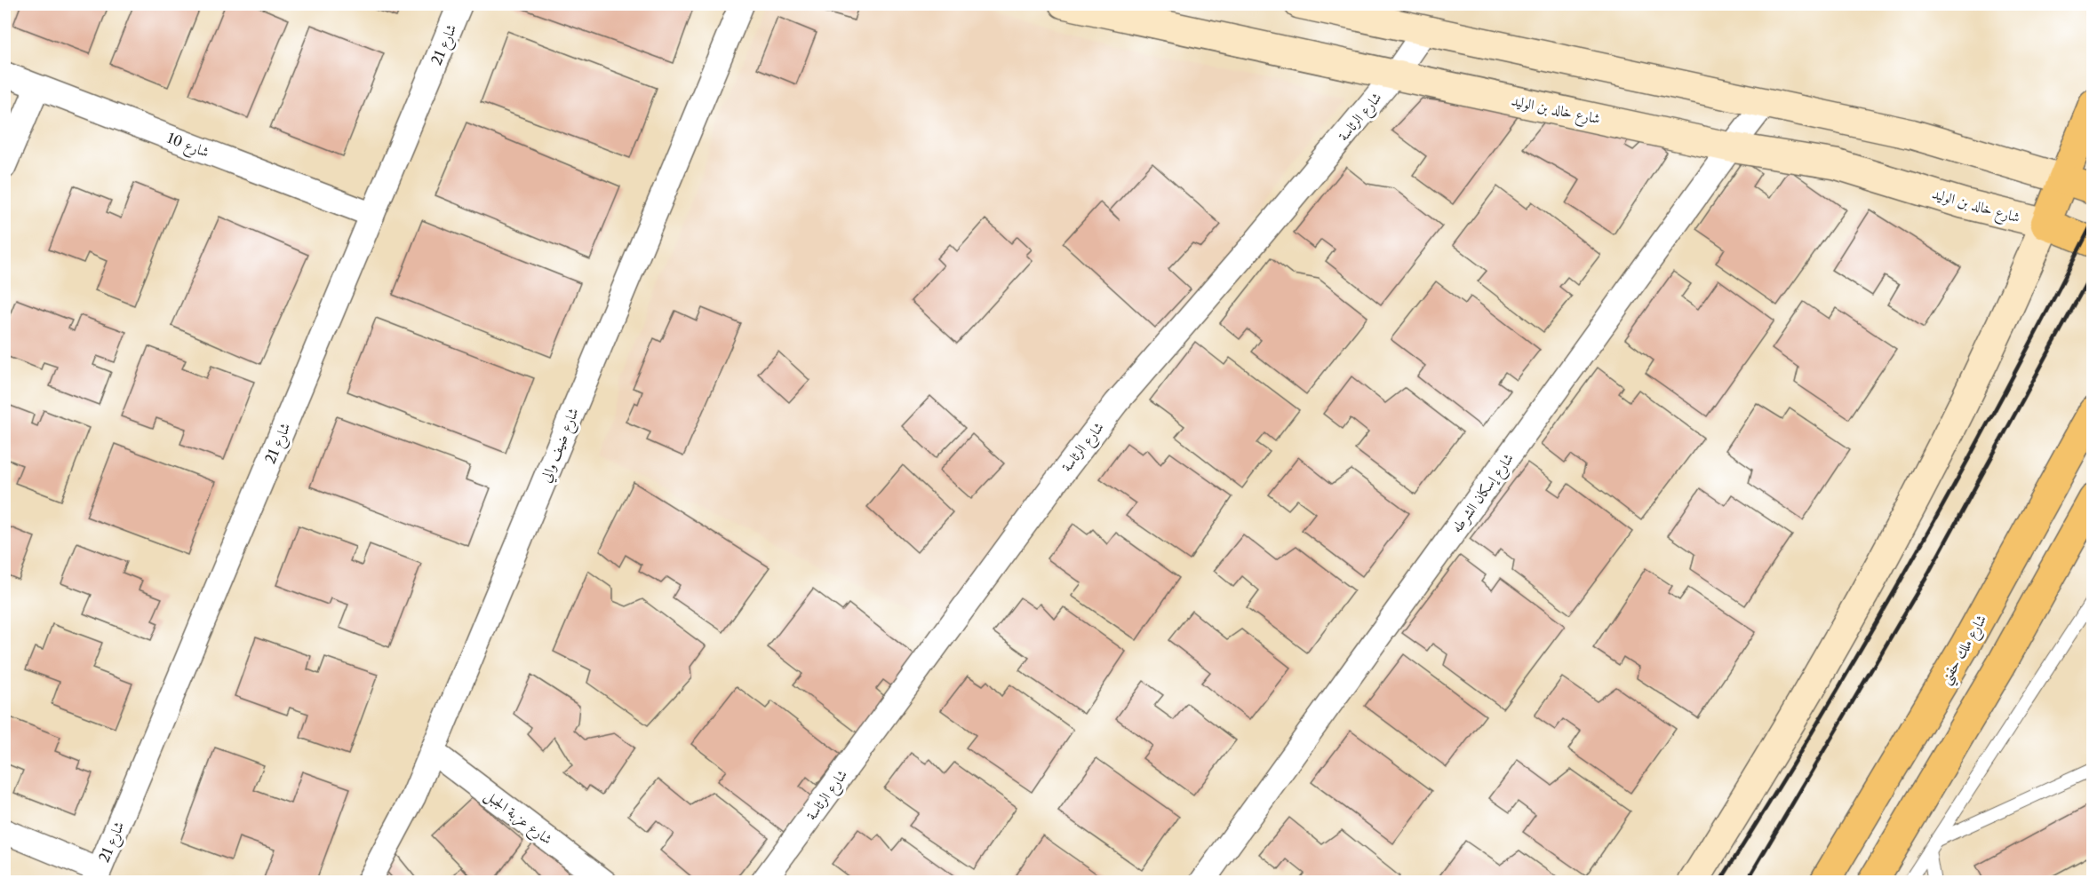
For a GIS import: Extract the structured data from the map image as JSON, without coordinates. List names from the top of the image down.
{
  "streets": {
    "highway": ["شارع ملك حفني"],
    "street": [
      "شارع 21",
      "شارع خالد بن الوليد",
      "شارع الرئاسة",
      "شارع 10",
      "شارع ضيف والي",
      "شارع إسكان الشرطه",
      "شارع عزبة الجبل"
    ]
  },
  "crossings": [
    ["شارع 21", "شارع 10"],
    ["شارع خالد بن الوليد", "شارع الرئاسة"],
    ["شارع خالد بن الوليد", "شارع إسكان الشرطه"],
    ["شارع ضيف والي", "شارع عزبة الجبل"]
  ]
}
